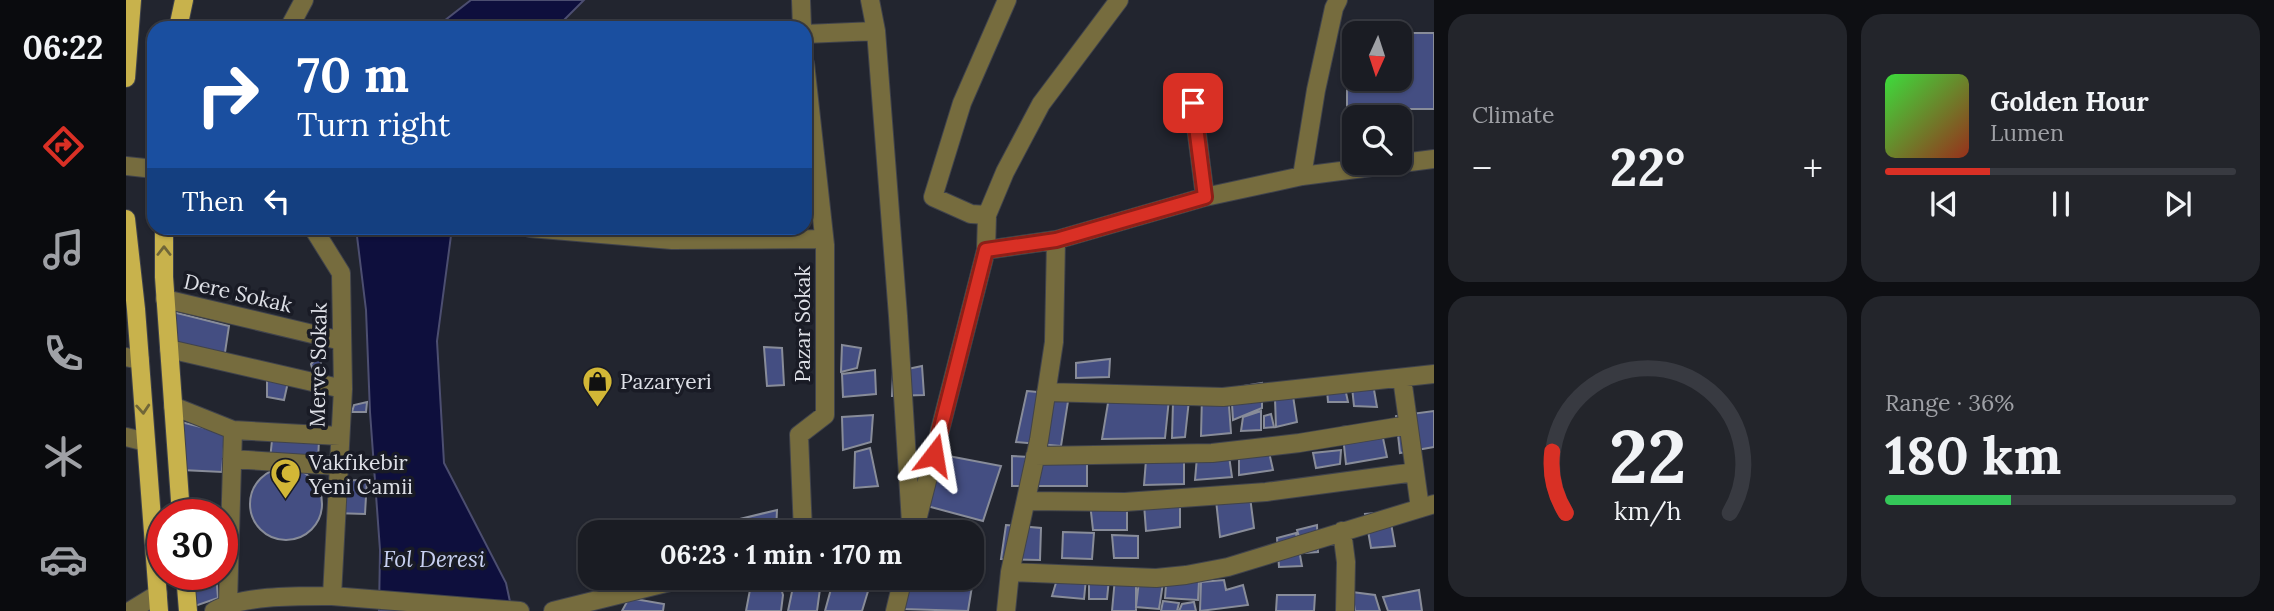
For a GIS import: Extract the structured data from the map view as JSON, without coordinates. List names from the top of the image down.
{
  "streets": {
    "street": ["Dere Sokak", "Pazar Sokak", "Merve Sokak"]
  },
  "crossings": [
    ["Dere Sokak", "Merve Sokak"]
  ],
  "water": ["Fol Deresi"],
  "places": {
    "shop": ["Pazaryeri"],
    "mosque": ["Vakfıkebir Yeni Camii"]
  },
  "north": "bottom",
  "page": {
    "tabs": "06:22",
    "tile": [
      "Climate",
      ["Range · 36%", "180 km"]
    ],
    "turn": ["70 m", "Turn right"],
    "song": ["Golden Hour", "Lumen"],
    "heat": ["−", "22°", "+"],
    "then": "Then",
    "limit": "30",
    "trip": "06:23 · 1 min · 170 m",
    "gauge": ["22", "km/h"]
  }
}
